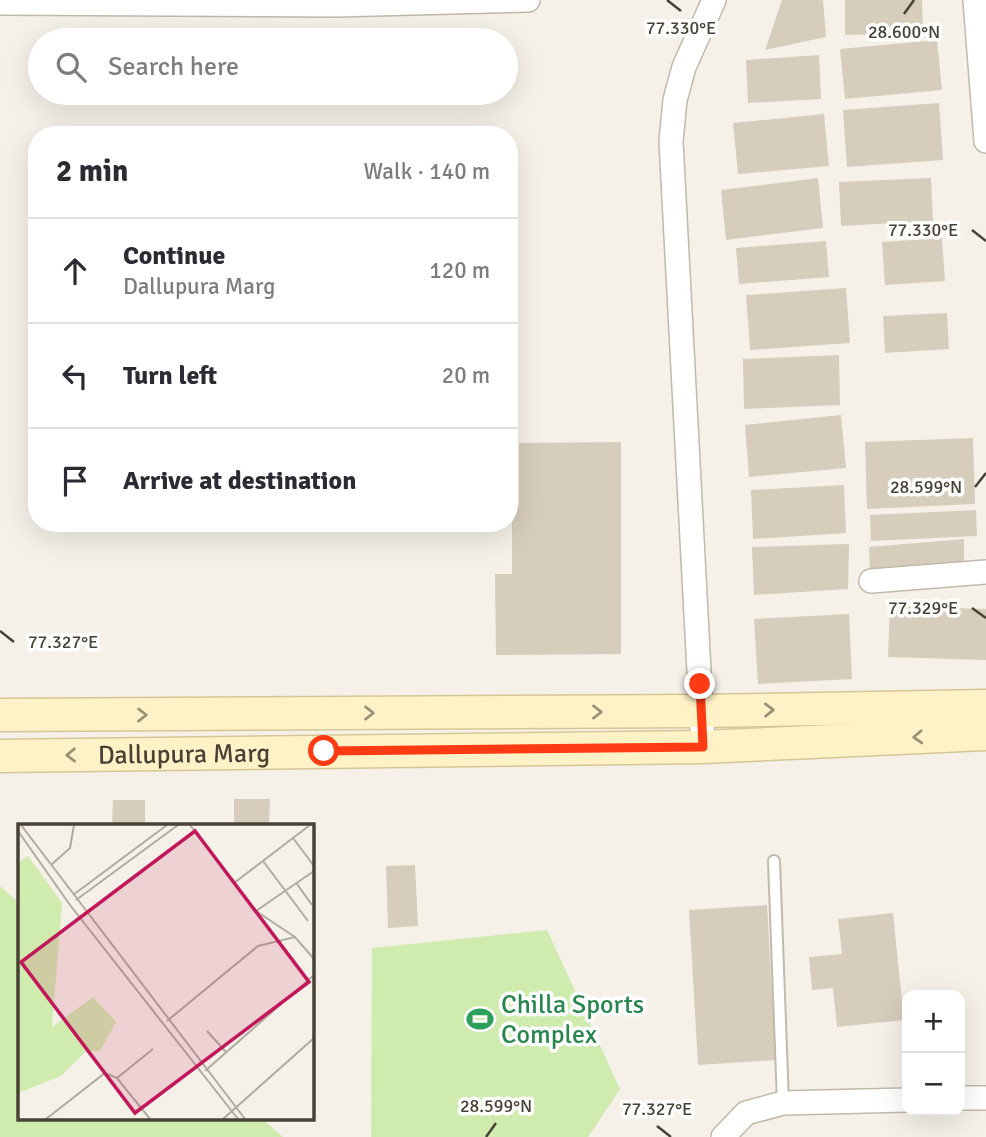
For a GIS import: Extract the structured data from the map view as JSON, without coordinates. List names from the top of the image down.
{
  "streets": {
    "main road": ["Dallupura Marg"]
  },
  "places": {
    "sports": ["Chilla Sports Complex"]
  },
  "page": {
    "search": "Search here",
    "heading": ["2 min", "Walk · 140 m"],
    "list": [
      ["Continue", "Dallupura Marg", "120 m"],
      ["Turn left", "20 m"],
      "Arrive at destination"
    ],
    "map_buttons": ["+", "−"]
  },
  "coordinates": [
    "77.330°E",
    "28.600°N",
    "28.599°N",
    "77.329°E",
    "77.327°E"
  ]
}
